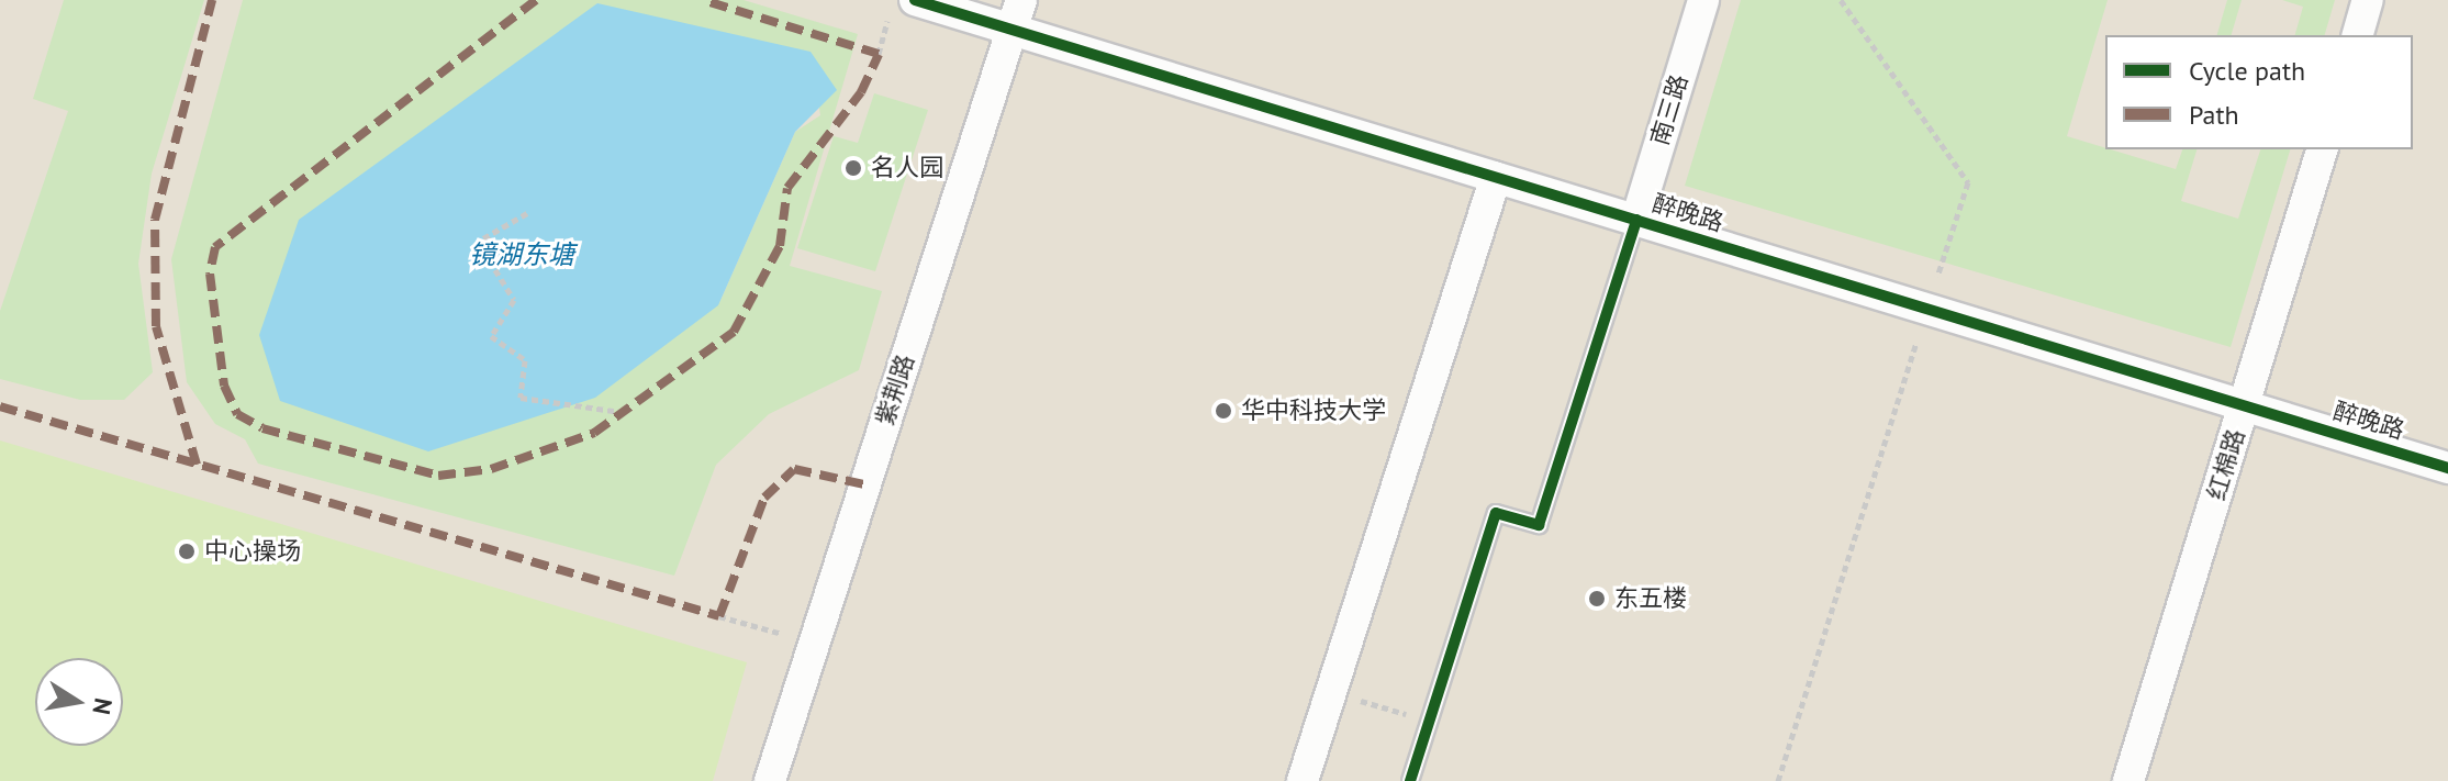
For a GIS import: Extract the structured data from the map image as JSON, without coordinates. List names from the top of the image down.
{
  "streets": {
    "street": [
      "南三路",
      "醉晚路",
      "紫荆路",
      "红棉路"
    ]
  },
  "crossings": [
    ["南三路", "醉晚路"],
    ["醉晚路", "紫荆路"],
    ["醉晚路", "红棉路"]
  ],
  "water": ["镜湖东塘"],
  "places": [
    "名人园",
    "华中科技大学",
    "中心操场",
    "东五楼"
  ],
  "legend": ["Cycle path", "Path"],
  "north": "right"
}
